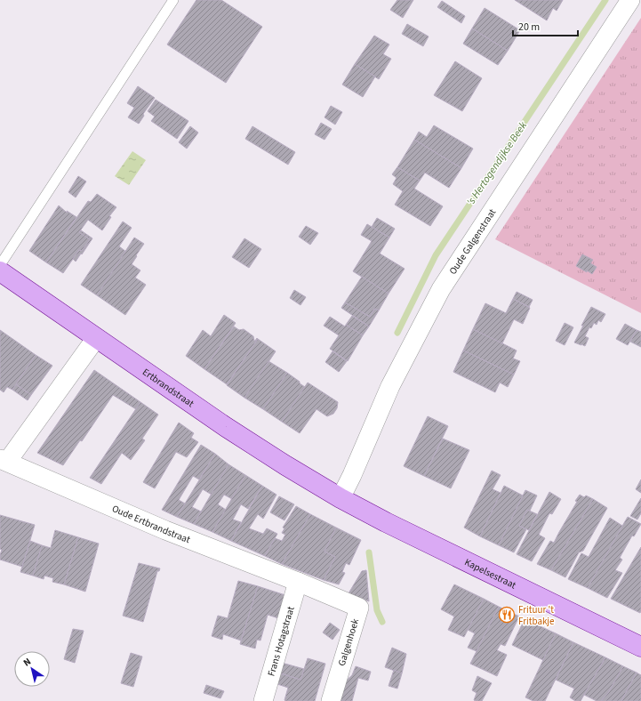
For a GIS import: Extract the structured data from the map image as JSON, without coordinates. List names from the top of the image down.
{
  "streets": {
    "main road": ["Ertbrandstraat", "Kapelsestraat"],
    "street": [
      "Oude Galgenstraat",
      "Oude Ertbrandstraat",
      "Frans Hotagstraat",
      "Galgenhoek"
    ]
  },
  "crossings": [
    ["Oude Galgenstraat", "Ertbrandstraat"],
    ["Oude Galgenstraat", "Kapelsestraat"],
    ["Ertbrandstraat", "Oude Ertbrandstraat"],
    ["Ertbrandstraat", "Kapelsestraat"],
    ["Oude Ertbrandstraat", "Frans Hotagstraat"],
    ["Oude Ertbrandstraat", "Galgenhoek"],
    ["Frans Hotagstraat", "Galgenhoek"]
  ],
  "water": ["'s Hertogendijkse Beek"],
  "places": {
    "restaurant": ["Frituur 't Fritbakje"]
  },
  "scale_bar": "20 m",
  "north": "top left"
}
